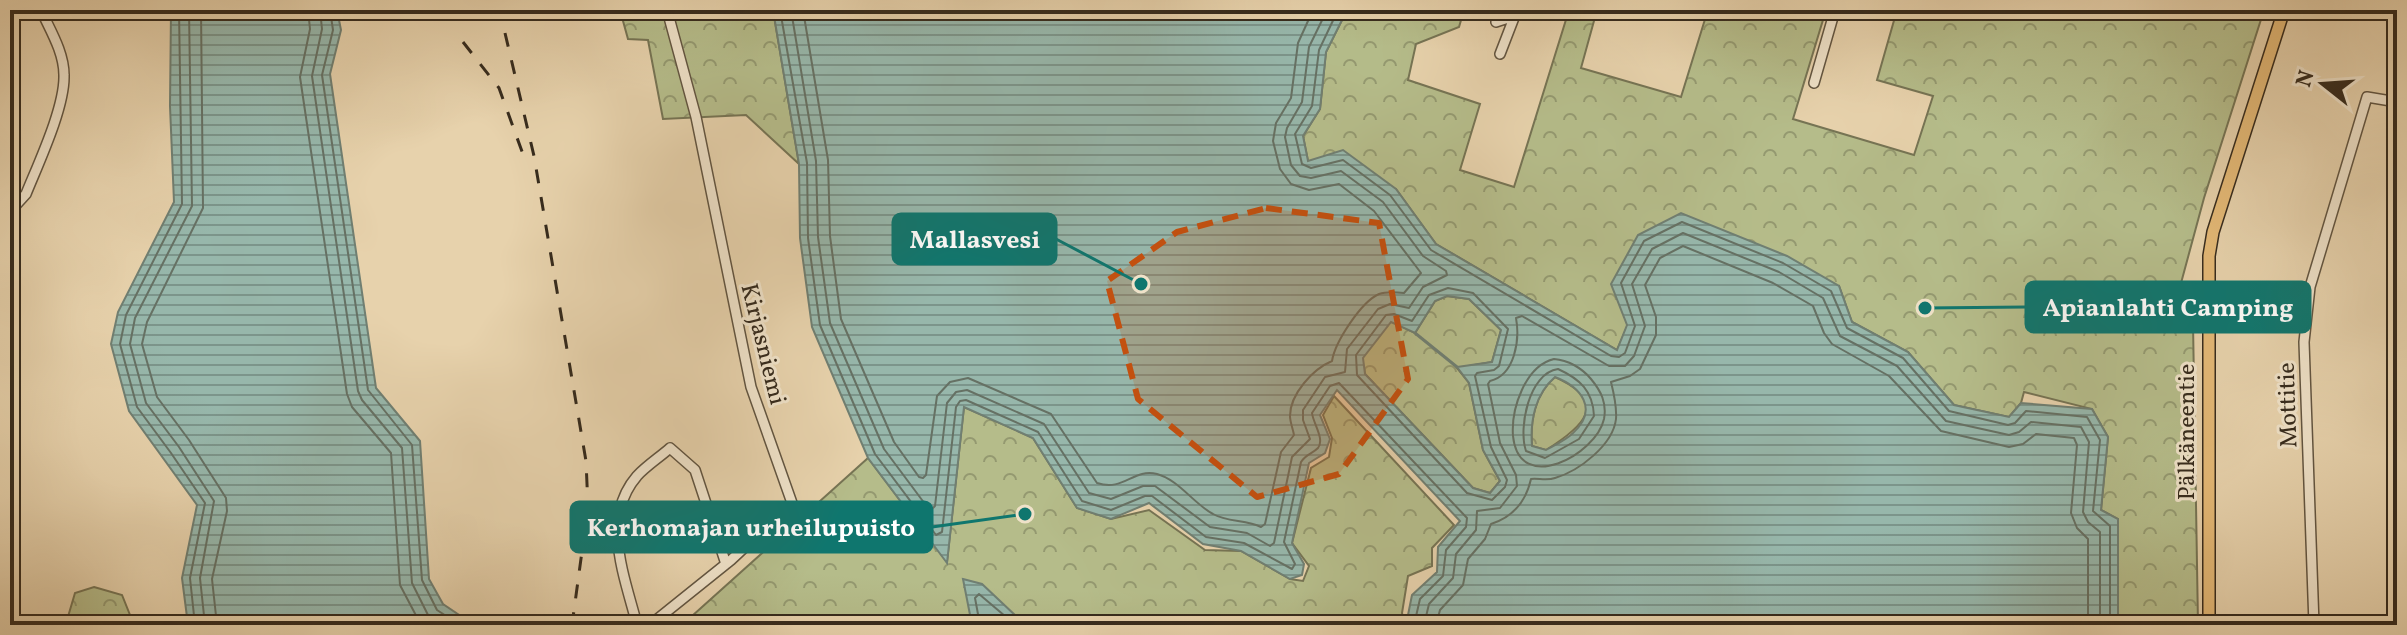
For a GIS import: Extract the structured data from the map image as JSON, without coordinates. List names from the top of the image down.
{
  "streets": {
    "main road": ["Pälkäneentie"],
    "street": ["Kirjasniemi", "Mottitie"]
  },
  "places": ["Mallasvesi", "Apianlahti Camping", "Kerhomajan urheilupuisto"],
  "north": "left"
}
